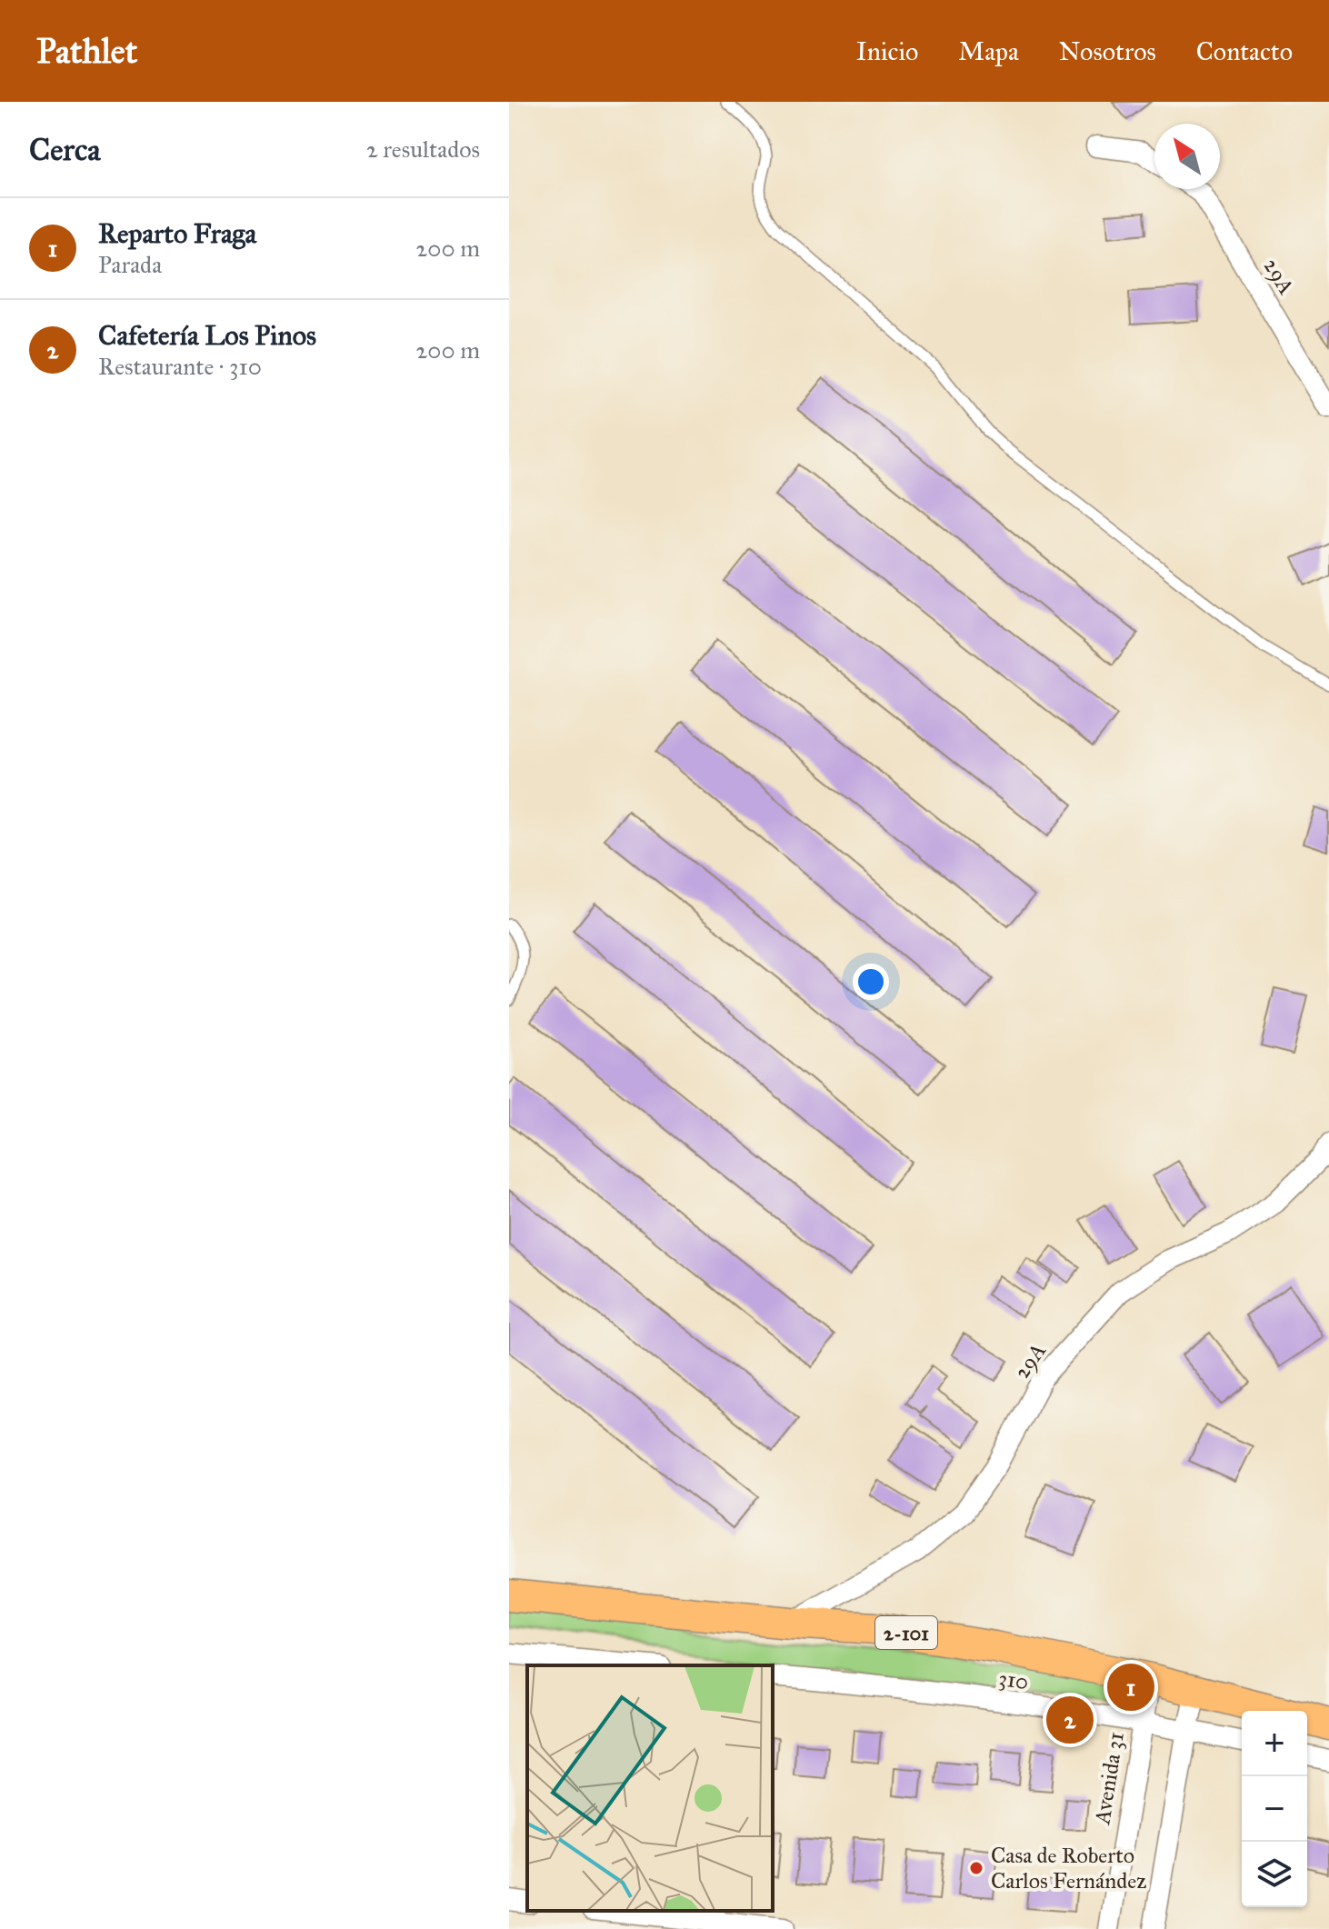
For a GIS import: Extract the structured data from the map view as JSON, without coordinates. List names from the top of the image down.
{
  "streets": {
    "main road": ["2-101"],
    "street": ["29A", "310", "Avenida 31"]
  },
  "crossings": [
    ["29A", "2-101"],
    ["2-101", "Avenida 31"],
    ["310", "Avenida 31"]
  ],
  "places": ["Casa de Roberto Carlos Fernández"],
  "north": "top left",
  "page": {
    "header": "Pathlet",
    "nav": [
      "Inicio",
      "Mapa",
      "Nosotros",
      "Contacto"
    ],
    "heading": ["Cerca", "2 resultados"],
    "list": [
      {
        "mark": "1",
        "name": "Reparto Fraga",
        "note": "Parada",
        "value": "200 m"
      },
      {
        "mark": "2",
        "name": "Cafetería Los Pinos",
        "note": "Restaurante · 310",
        "value": "200 m"
      }
    ],
    "pins": ["1", "2"],
    "map_buttons": ["+", "−"]
  }
}
